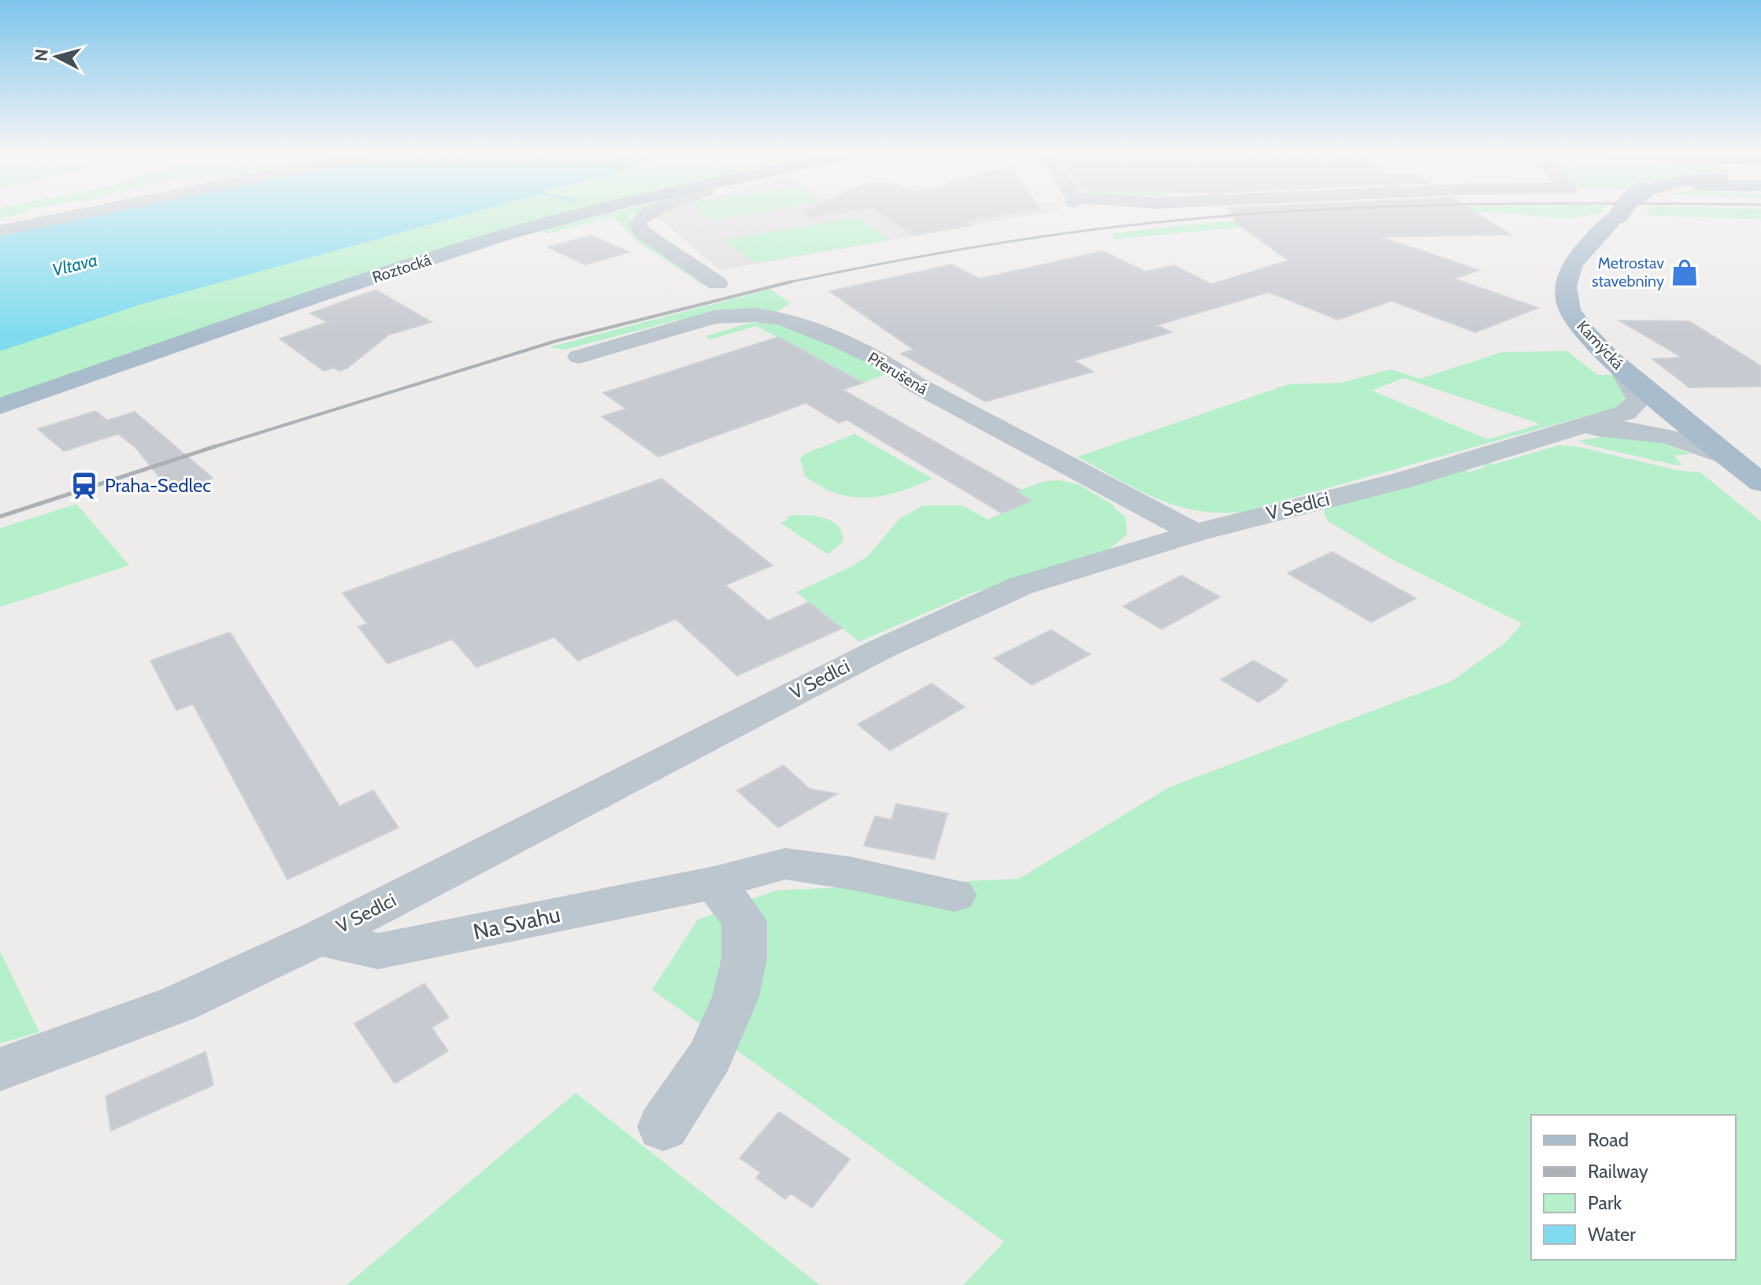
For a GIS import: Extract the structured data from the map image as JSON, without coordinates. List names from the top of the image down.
{
  "streets": {
    "main road": ["Roztocká", "Kamýcká"],
    "street": ["Přerušená", "V Sedlci", "Na Svahu"]
  },
  "crossings": [
    ["Přerušená", "V Sedlci"],
    ["V Sedlci", "Na Svahu"]
  ],
  "water": ["Vltava"],
  "places": {
    "shop": ["Metrostav stavebniny"],
    "station": ["Praha-Sedlec"]
  },
  "legend": [
    "Road",
    "Railway",
    "Park",
    "Water"
  ],
  "north": "left"
}
